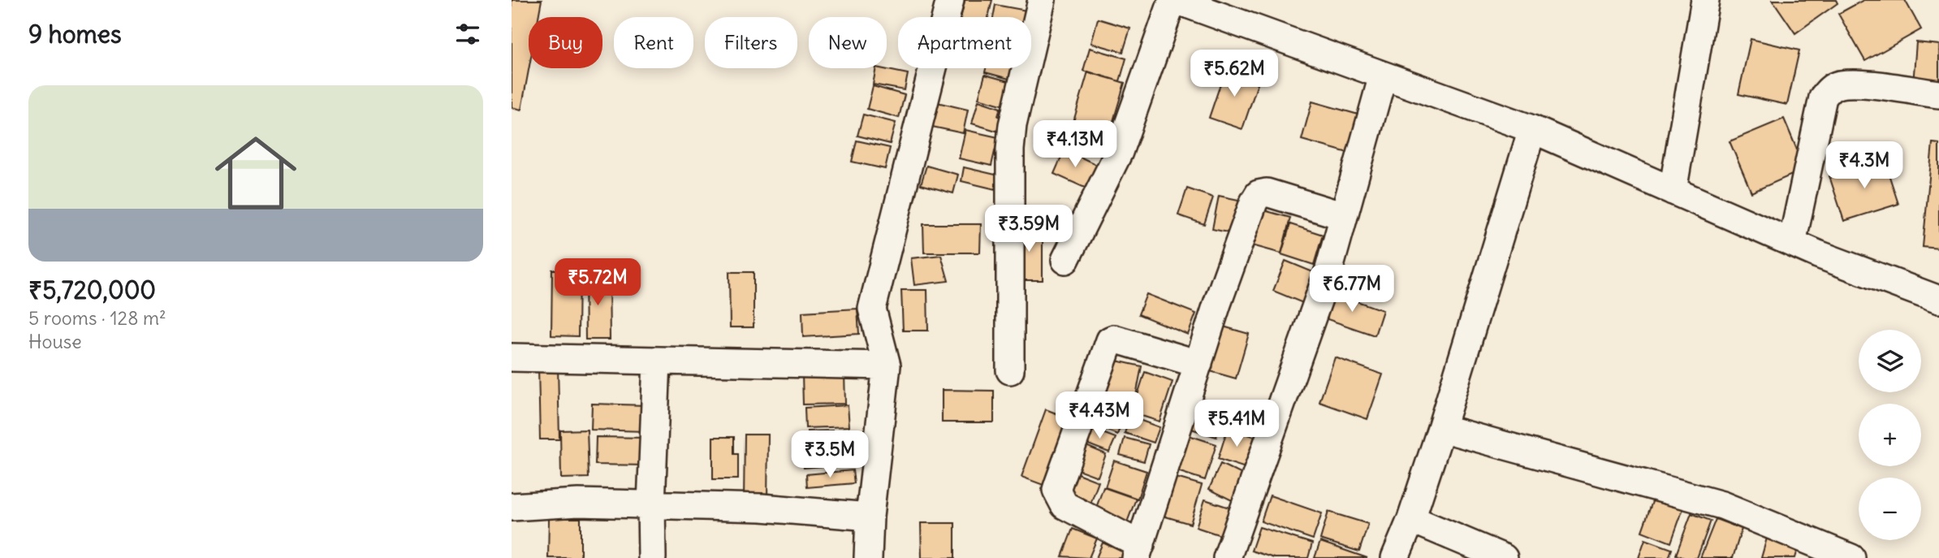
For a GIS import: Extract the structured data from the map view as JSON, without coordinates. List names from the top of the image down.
{
  "page": {
    "heading": "9 homes",
    "chip": [
      "Buy",
      "Rent",
      "Filters",
      "New",
      "Apartment"
    ],
    "price": [
      "₹5.62M",
      "₹4.13M",
      "₹4.3M",
      "₹3.59M",
      "₹5.72M",
      "₹6.77M",
      "₹4.43M",
      "₹5.41M",
      "₹3.5M"
    ],
    "list": [
      {
        "name": "₹5,720,000",
        "note": "5 rooms · 128 m² · House"
      }
    ],
    "map_buttons": ["+", "−"]
  }
}
